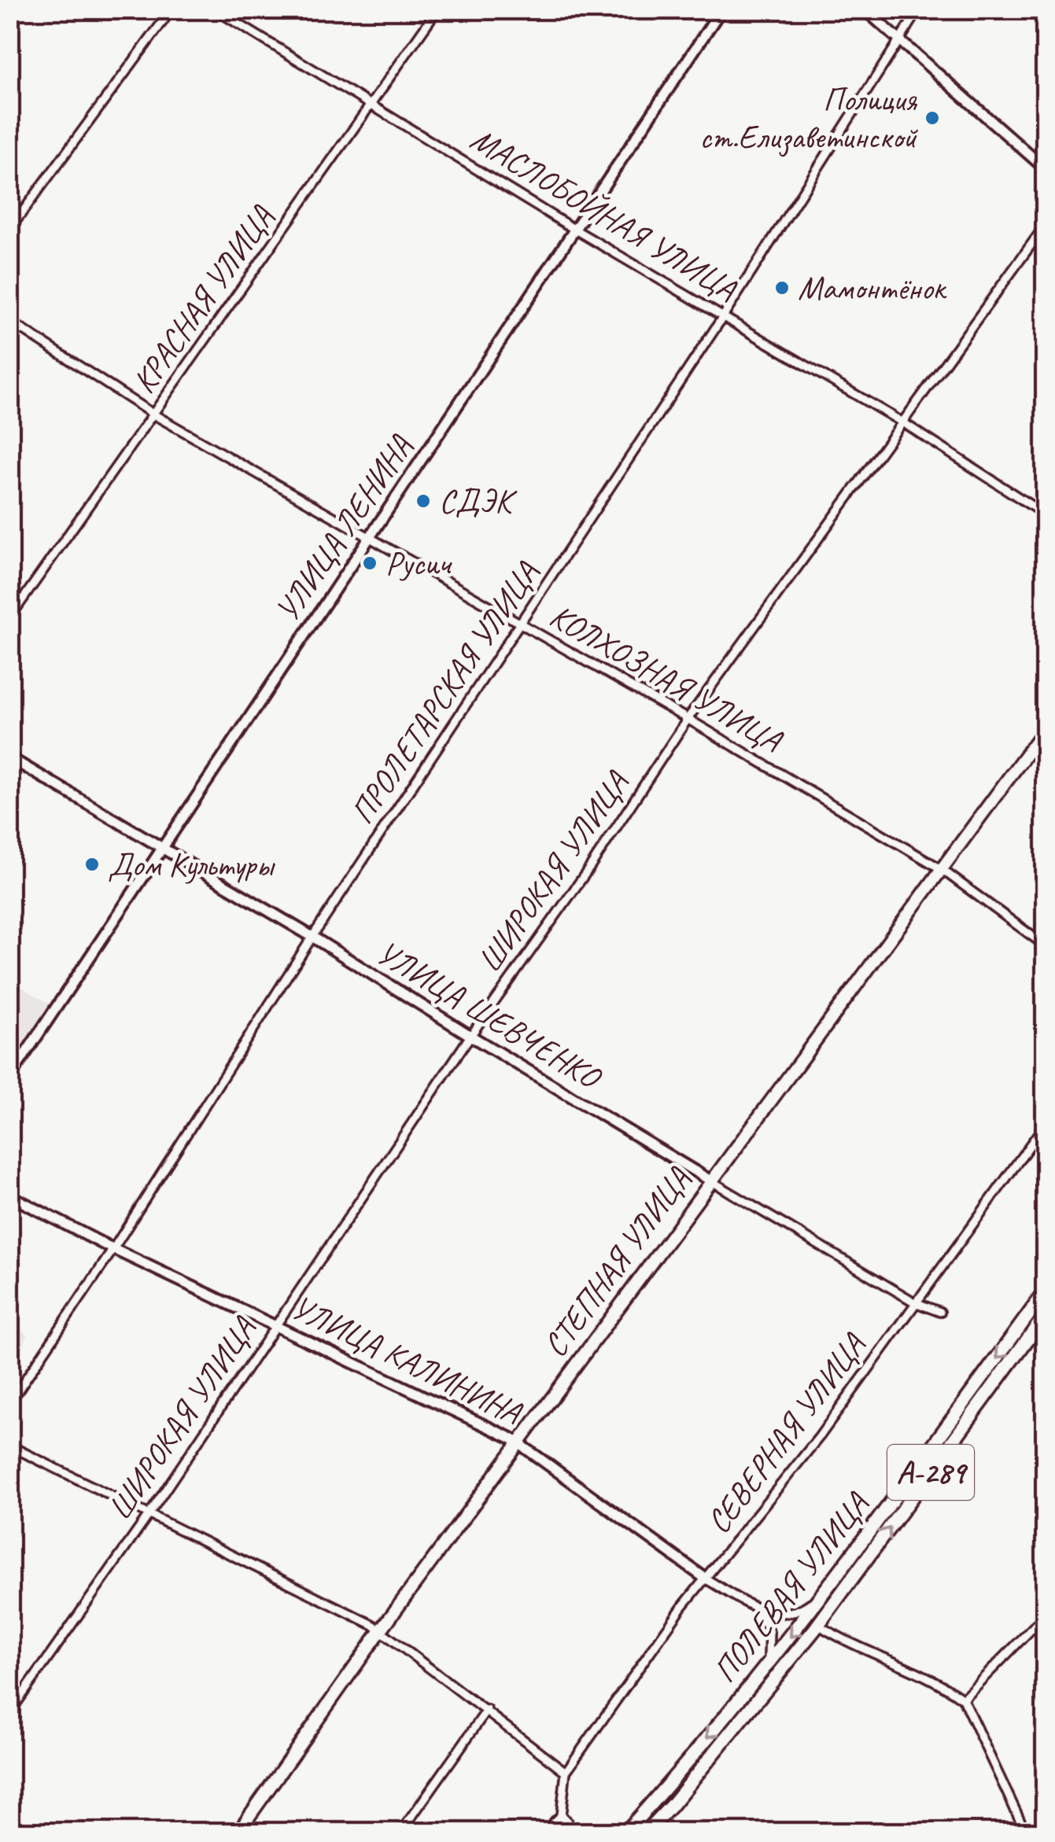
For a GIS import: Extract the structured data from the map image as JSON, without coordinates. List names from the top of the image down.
{
  "streets": {
    "highway": ["А-289", "ПОЛЕВАЯ УЛИЦА"],
    "main road": ["СТЕПНАЯ УЛИЦА"],
    "street": [
      "МАСЛОБОЙНАЯ УЛИЦА",
      "КРАСНАЯ УЛИЦА",
      "УЛИЦА ЛЕНИНА",
      "КОЛХОЗНАЯ УЛИЦА",
      "ПРОЛЕТАРСКАЯ УЛИЦА",
      "ШИРОКАЯ УЛИЦА",
      "УЛИЦА ШЕВЧЕНКО",
      "УЛИЦА КАЛИНИНА",
      "СЕВЕРНАЯ УЛИЦА"
    ]
  },
  "crossings": [
    ["МАСЛОБОЙНАЯ УЛИЦА", "КРАСНАЯ УЛИЦА"],
    ["МАСЛОБОЙНАЯ УЛИЦА", "УЛИЦА ЛЕНИНА"],
    ["МАСЛОБОЙНАЯ УЛИЦА", "ПРОЛЕТАРСКАЯ УЛИЦА"],
    ["МАСЛОБОЙНАЯ УЛИЦА", "ШИРОКАЯ УЛИЦА"],
    ["КРАСНАЯ УЛИЦА", "КОЛХОЗНАЯ УЛИЦА"],
    ["УЛИЦА ЛЕНИНА", "КОЛХОЗНАЯ УЛИЦА"],
    ["УЛИЦА ЛЕНИНА", "УЛИЦА ШЕВЧЕНКО"],
    ["КОЛХОЗНАЯ УЛИЦА", "ПРОЛЕТАРСКАЯ УЛИЦА"],
    ["КОЛХОЗНАЯ УЛИЦА", "ШИРОКАЯ УЛИЦА"],
    ["КОЛХОЗНАЯ УЛИЦА", "СТЕПНАЯ УЛИЦА"],
    ["ПРОЛЕТАРСКАЯ УЛИЦА", "УЛИЦА ШЕВЧЕНКО"],
    ["ПРОЛЕТАРСКАЯ УЛИЦА", "УЛИЦА КАЛИНИНА"],
    ["ШИРОКАЯ УЛИЦА", "УЛИЦА ШЕВЧЕНКО"],
    ["ШИРОКАЯ УЛИЦА", "УЛИЦА КАЛИНИНА"],
    ["УЛИЦА ШЕВЧЕНКО", "СТЕПНАЯ УЛИЦА"],
    ["УЛИЦА ШЕВЧЕНКО", "СЕВЕРНАЯ УЛИЦА"],
    ["СТЕПНАЯ УЛИЦА", "УЛИЦА КАЛИНИНА"],
    ["УЛИЦА КАЛИНИНА", "СЕВЕРНАЯ УЛИЦА"],
    ["УЛИЦА КАЛИНИНА", "А-289"],
    ["А-289", "ПОЛЕВАЯ УЛИЦА"]
  ],
  "places": [
    "Полиция ст.Елизаветинской",
    "Мамонтёнок",
    "СДЭК",
    "Русич",
    "Дом Культуры"
  ]
}
